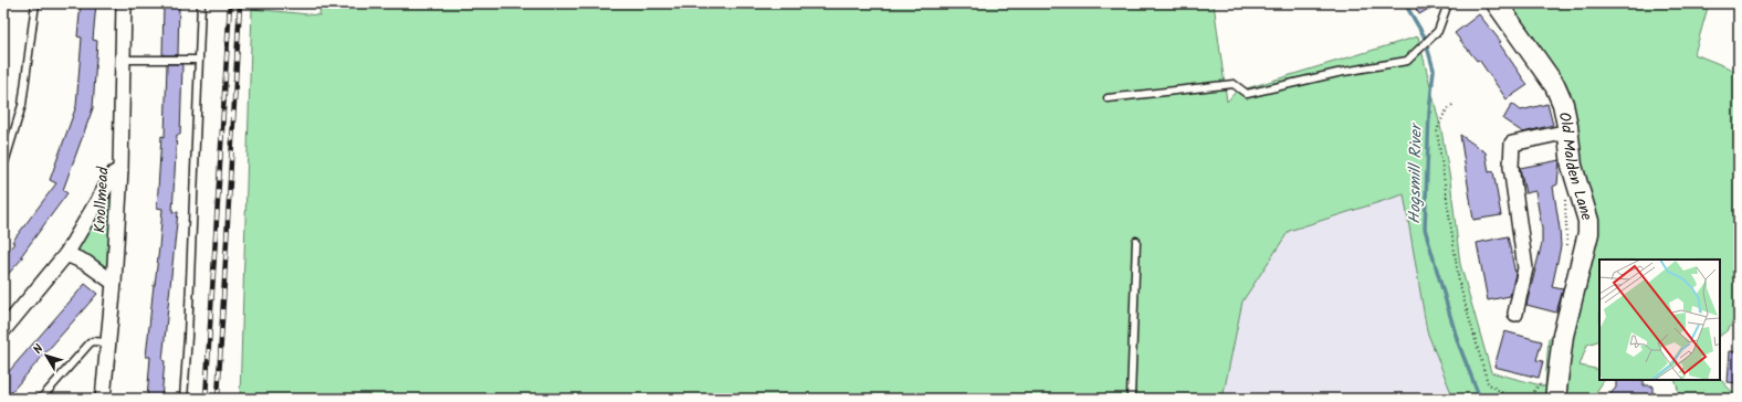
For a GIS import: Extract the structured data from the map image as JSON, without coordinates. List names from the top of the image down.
{
  "streets": {
    "main road": ["Old Malden Lane"],
    "street": ["Knollmead"]
  },
  "water": ["Hogsmill River"],
  "north": "top left"
}
